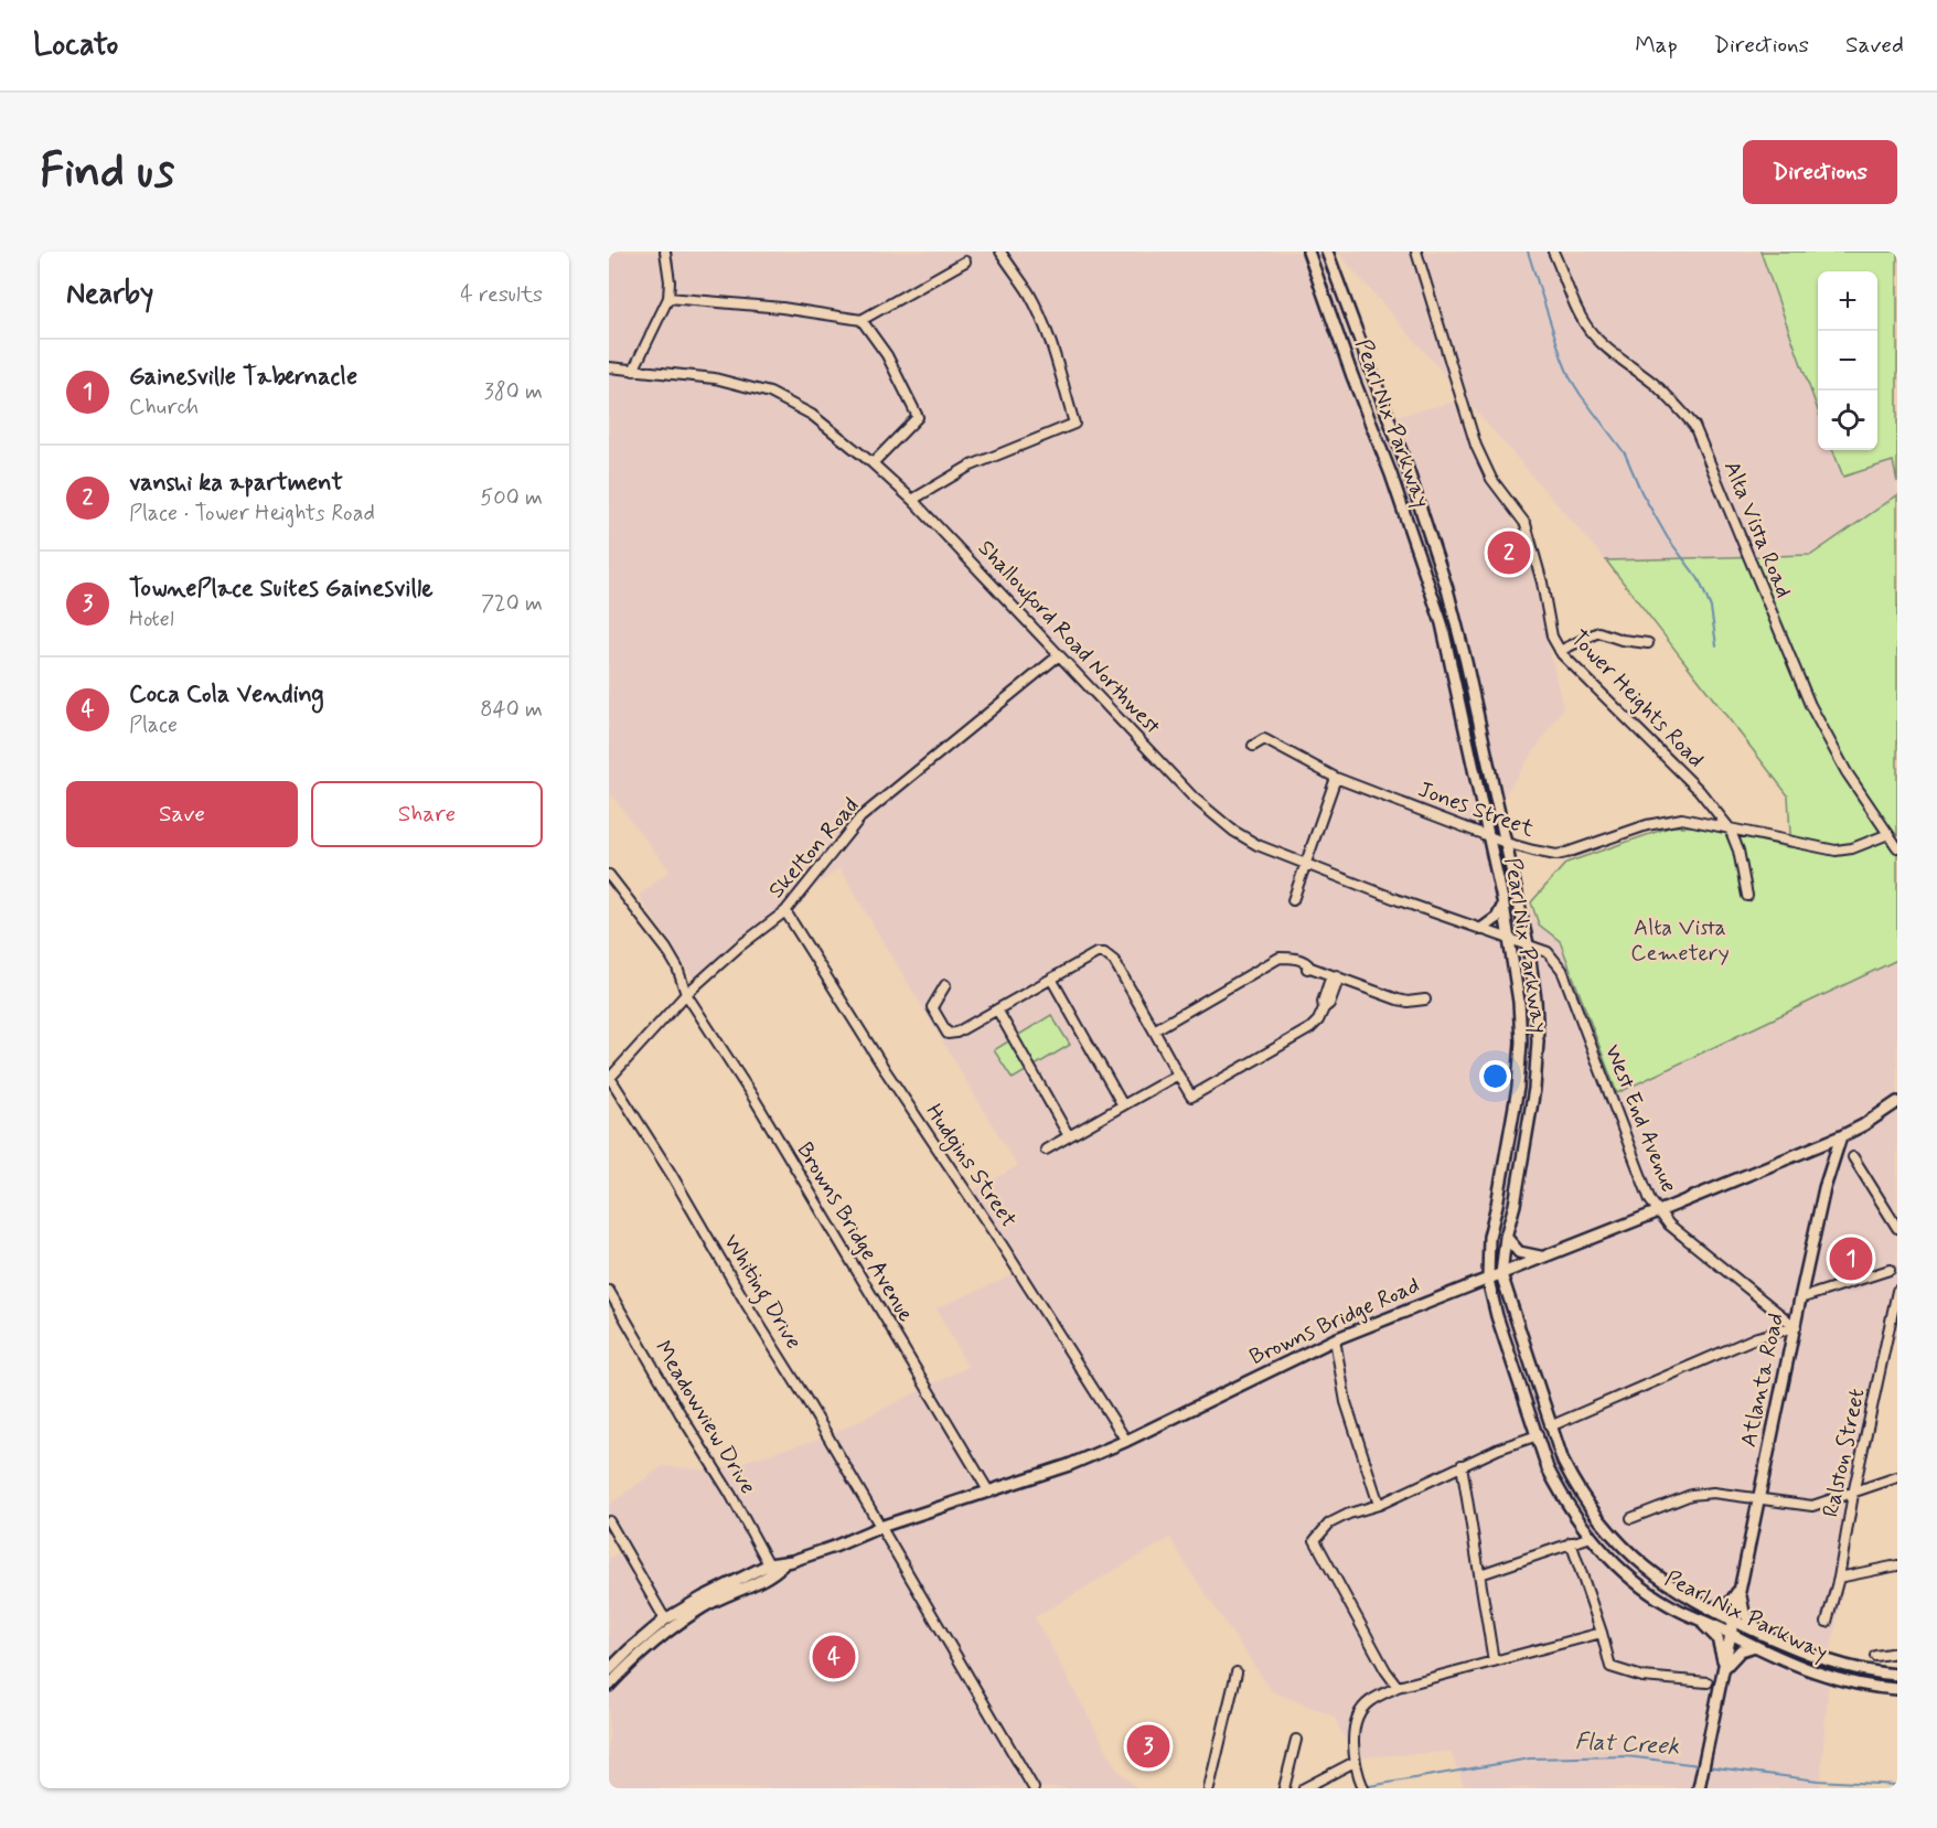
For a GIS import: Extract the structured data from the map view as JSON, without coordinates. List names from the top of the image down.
{
  "streets": {
    "main road": ["Pearl Nix Parkway", "Browns Bridge Road", "Atlanta Road"],
    "street": [
      "Alta Vista Road",
      "Shallowford Road Northwest",
      "Tower Heights Road",
      "Jones Street",
      "Skelton Road",
      "West End Avenue",
      "Hudgins Street",
      "Browns Bridge Avenue",
      "Whiting Drive",
      "Meadowview Drive",
      "Ralston Street"
    ]
  },
  "crossings": [
    ["Pearl Nix Parkway", "Shallowford Road Northwest"],
    ["Pearl Nix Parkway", "Jones Street"],
    ["Pearl Nix Parkway", "West End Avenue"],
    ["Pearl Nix Parkway", "Browns Bridge Road"],
    ["Pearl Nix Parkway", "Atlanta Road"],
    ["Alta Vista Road", "Jones Street"],
    ["Shallowford Road Northwest", "Skelton Road"],
    ["Shallowford Road Northwest", "West End Avenue"],
    ["Tower Heights Road", "Jones Street"],
    ["Skelton Road", "Hudgins Street"],
    ["Skelton Road", "Browns Bridge Avenue"],
    ["Skelton Road", "Whiting Drive"],
    ["West End Avenue", "Browns Bridge Road"],
    ["West End Avenue", "Atlanta Road"],
    ["Hudgins Street", "Browns Bridge Road"],
    ["Browns Bridge Avenue", "Browns Bridge Road"],
    ["Whiting Drive", "Browns Bridge Road"],
    ["Browns Bridge Road", "Atlanta Road"],
    ["Browns Bridge Road", "Meadowview Drive"]
  ],
  "water": ["Flat Creek"],
  "parks": ["Alta Vista Cemetery"],
  "page": {
    "header": "Locato",
    "nav": ["Map", "Directions", "Saved"],
    "buttons": [
      "Directions",
      ["Save", "Share"]
    ],
    "title": "Find us",
    "heading": ["Nearby", "4 results"],
    "map_buttons": ["+", "−"],
    "list": [
      {
        "mark": "1",
        "name": "Gainesville Tabernacle",
        "note": "Church",
        "value": "380 m"
      },
      {
        "mark": "2",
        "name": "vanshi ka apartment",
        "note": "Place · Tower Heights Road",
        "value": "500 m"
      },
      {
        "mark": "3",
        "name": "TownePlace Suites Gainesville",
        "note": "Hotel",
        "value": "720 m"
      },
      {
        "mark": "4",
        "name": "Coca Cola Vending",
        "note": "Place",
        "value": "840 m"
      }
    ],
    "pins": [
      "2",
      "1",
      "4",
      "3"
    ]
  }
}
